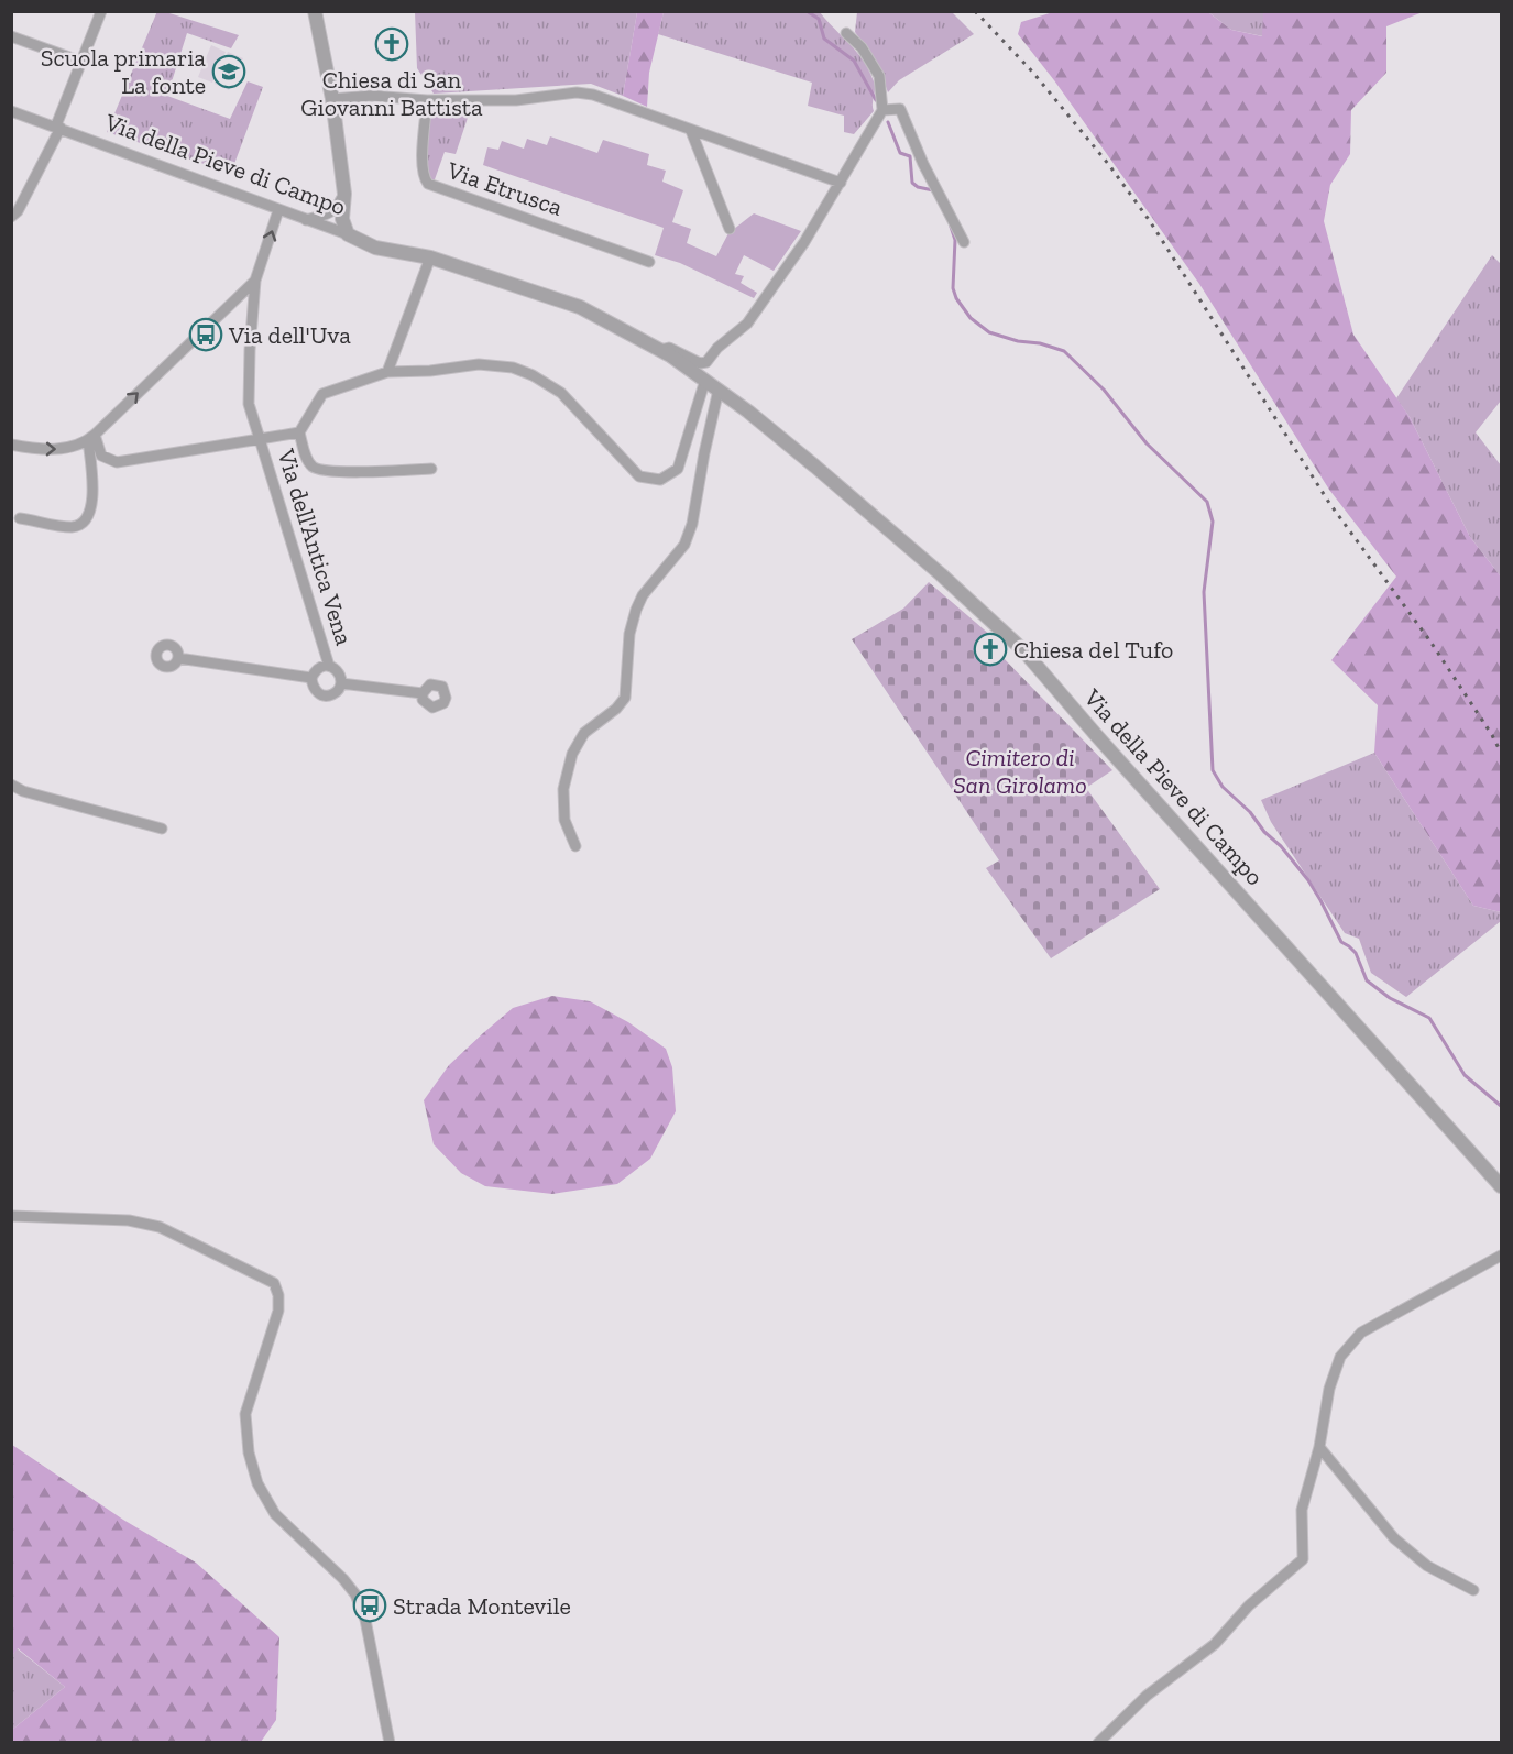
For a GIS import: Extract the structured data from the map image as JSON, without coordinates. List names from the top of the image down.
{
  "streets": {
    "street": ["Via della Pieve di Campo", "Via Etrusca", "Via dell'Antica Vena"]
  },
  "crossings": [
    ["Via della Pieve di Campo", "Via dell'Antica Vena"]
  ],
  "parks": ["Cimitero di San Girolamo"],
  "places": {
    "church": ["Chiesa di San Giovanni Battista", "Chiesa del Tufo"],
    "school or university": ["Scuola primaria La fonte"],
    "bus stop": ["Via dell'Uva", "Strada Montevile"]
  }
}
